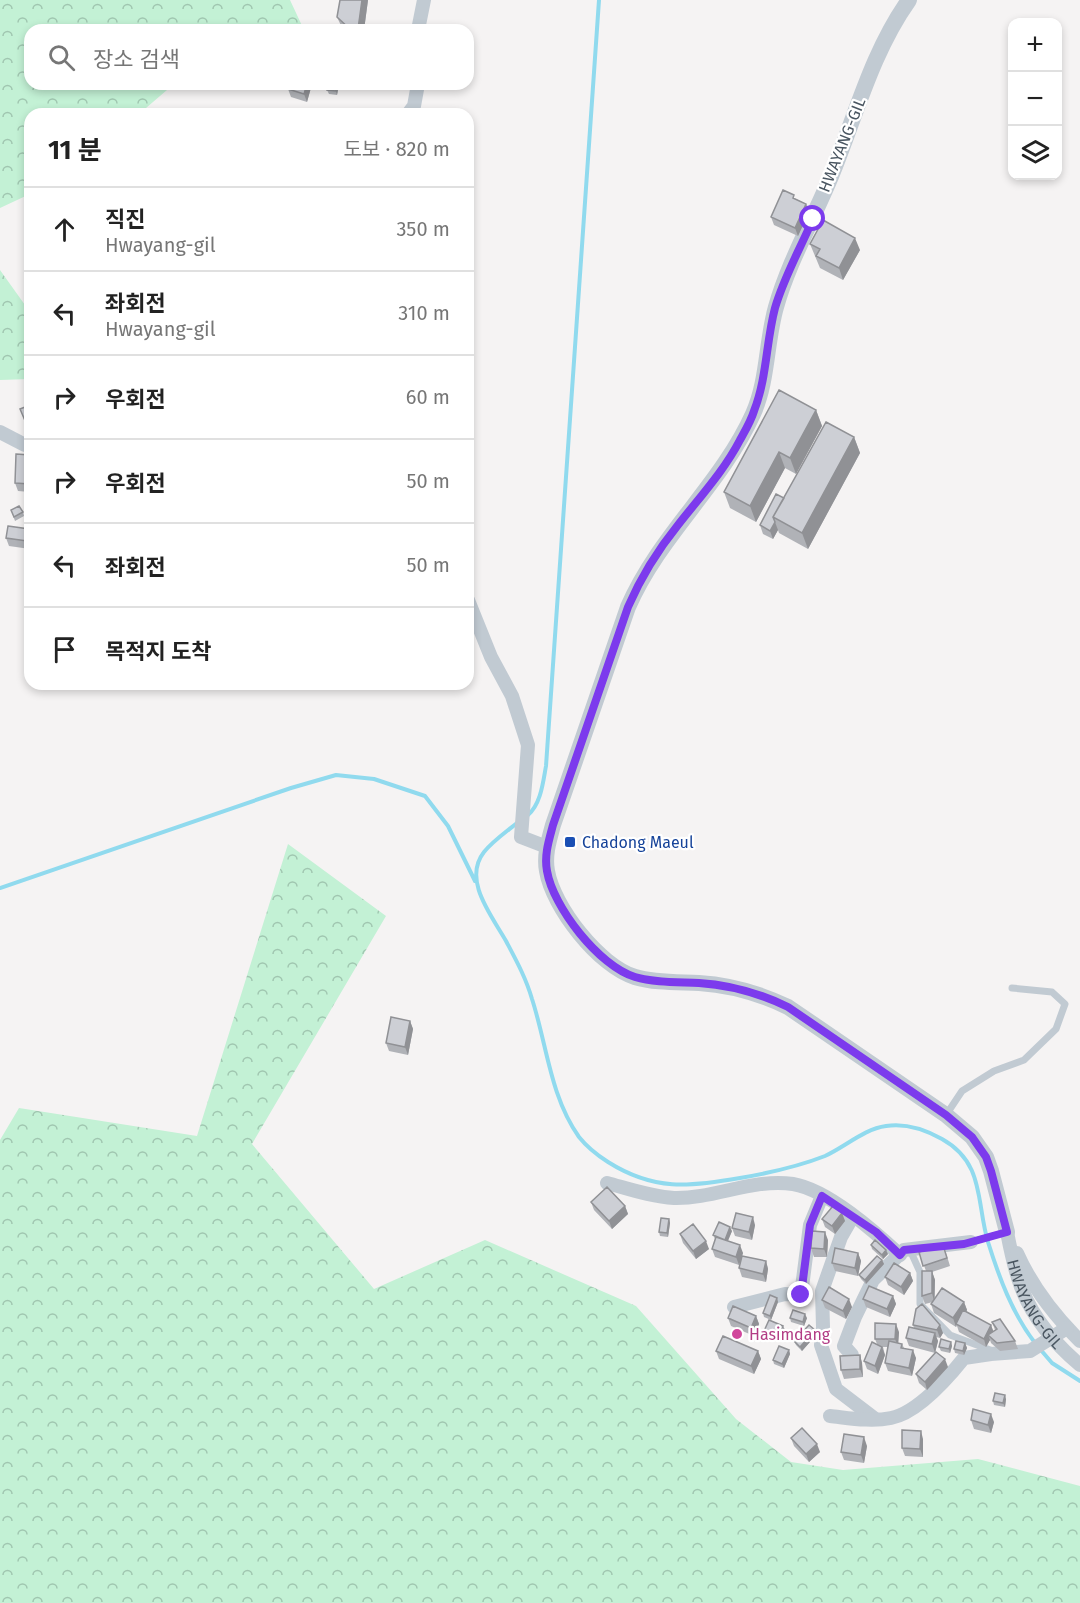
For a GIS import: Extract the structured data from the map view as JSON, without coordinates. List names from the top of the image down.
{
  "streets": {
    "street": ["HWAYANG-GIL"]
  },
  "places": {
    "transit": ["Chadong Maeul"],
    "other": ["Hasimdang"]
  },
  "page": {
    "map_buttons": ["+", "−"],
    "search": "장소 검색",
    "heading": ["11 분", "도보 · 820 m"],
    "list": [
      ["직진", "Hwayang-gil", "350 m"],
      ["좌회전", "Hwayang-gil", "310 m"],
      ["우회전", "60 m"],
      ["우회전", "50 m"],
      ["좌회전", "50 m"],
      "목적지 도착"
    ]
  }
}
